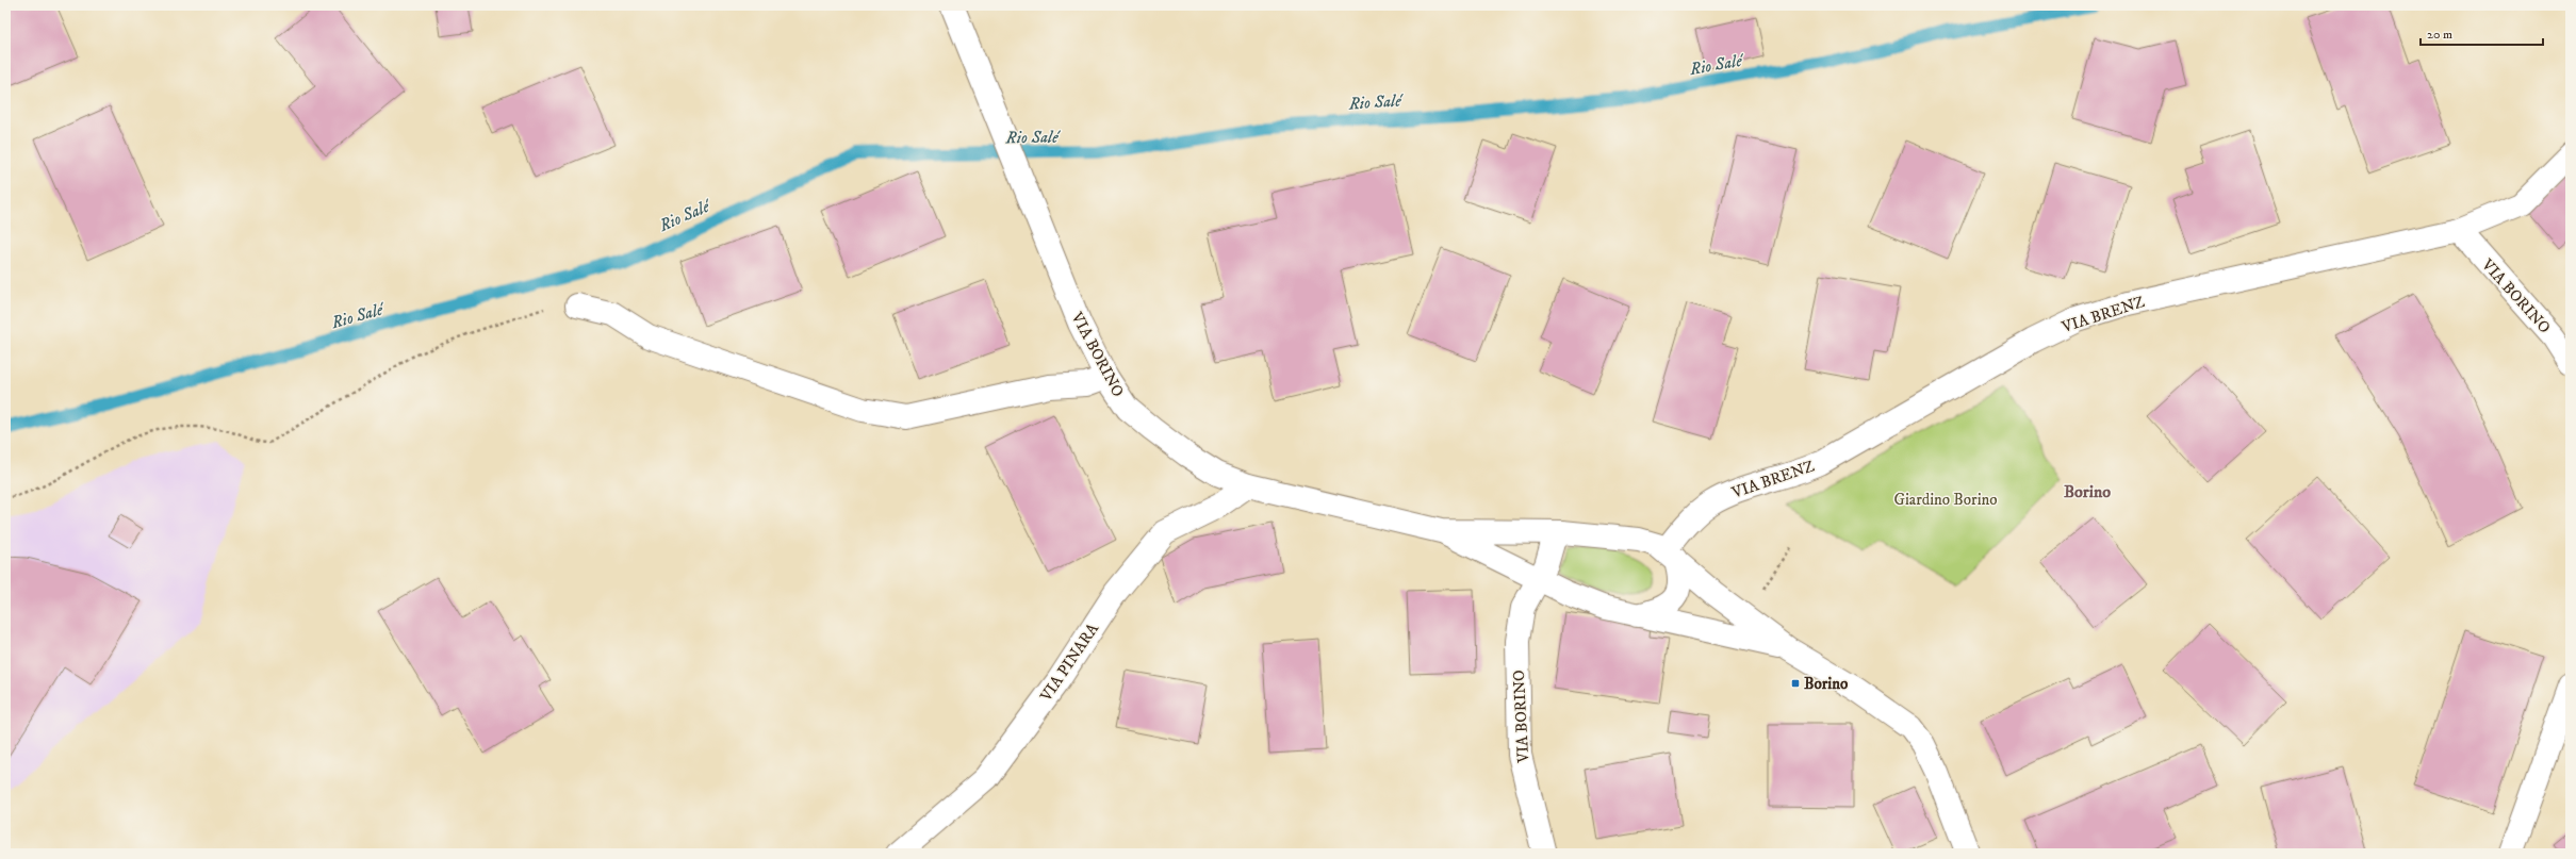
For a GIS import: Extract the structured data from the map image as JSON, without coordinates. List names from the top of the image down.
{
  "streets": {
    "street": ["VIA BORINO", "VIA BRENZ", "VIA PINARA"]
  },
  "crossings": [
    ["VIA BORINO", "VIA BRENZ"],
    ["VIA BORINO", "VIA PINARA"]
  ],
  "districts": ["Borino"],
  "water": ["Rio Salé"],
  "parks": ["Giardino Borino"],
  "places": {
    "transit": ["Borino"]
  },
  "scale_bar": "20 m"
}
